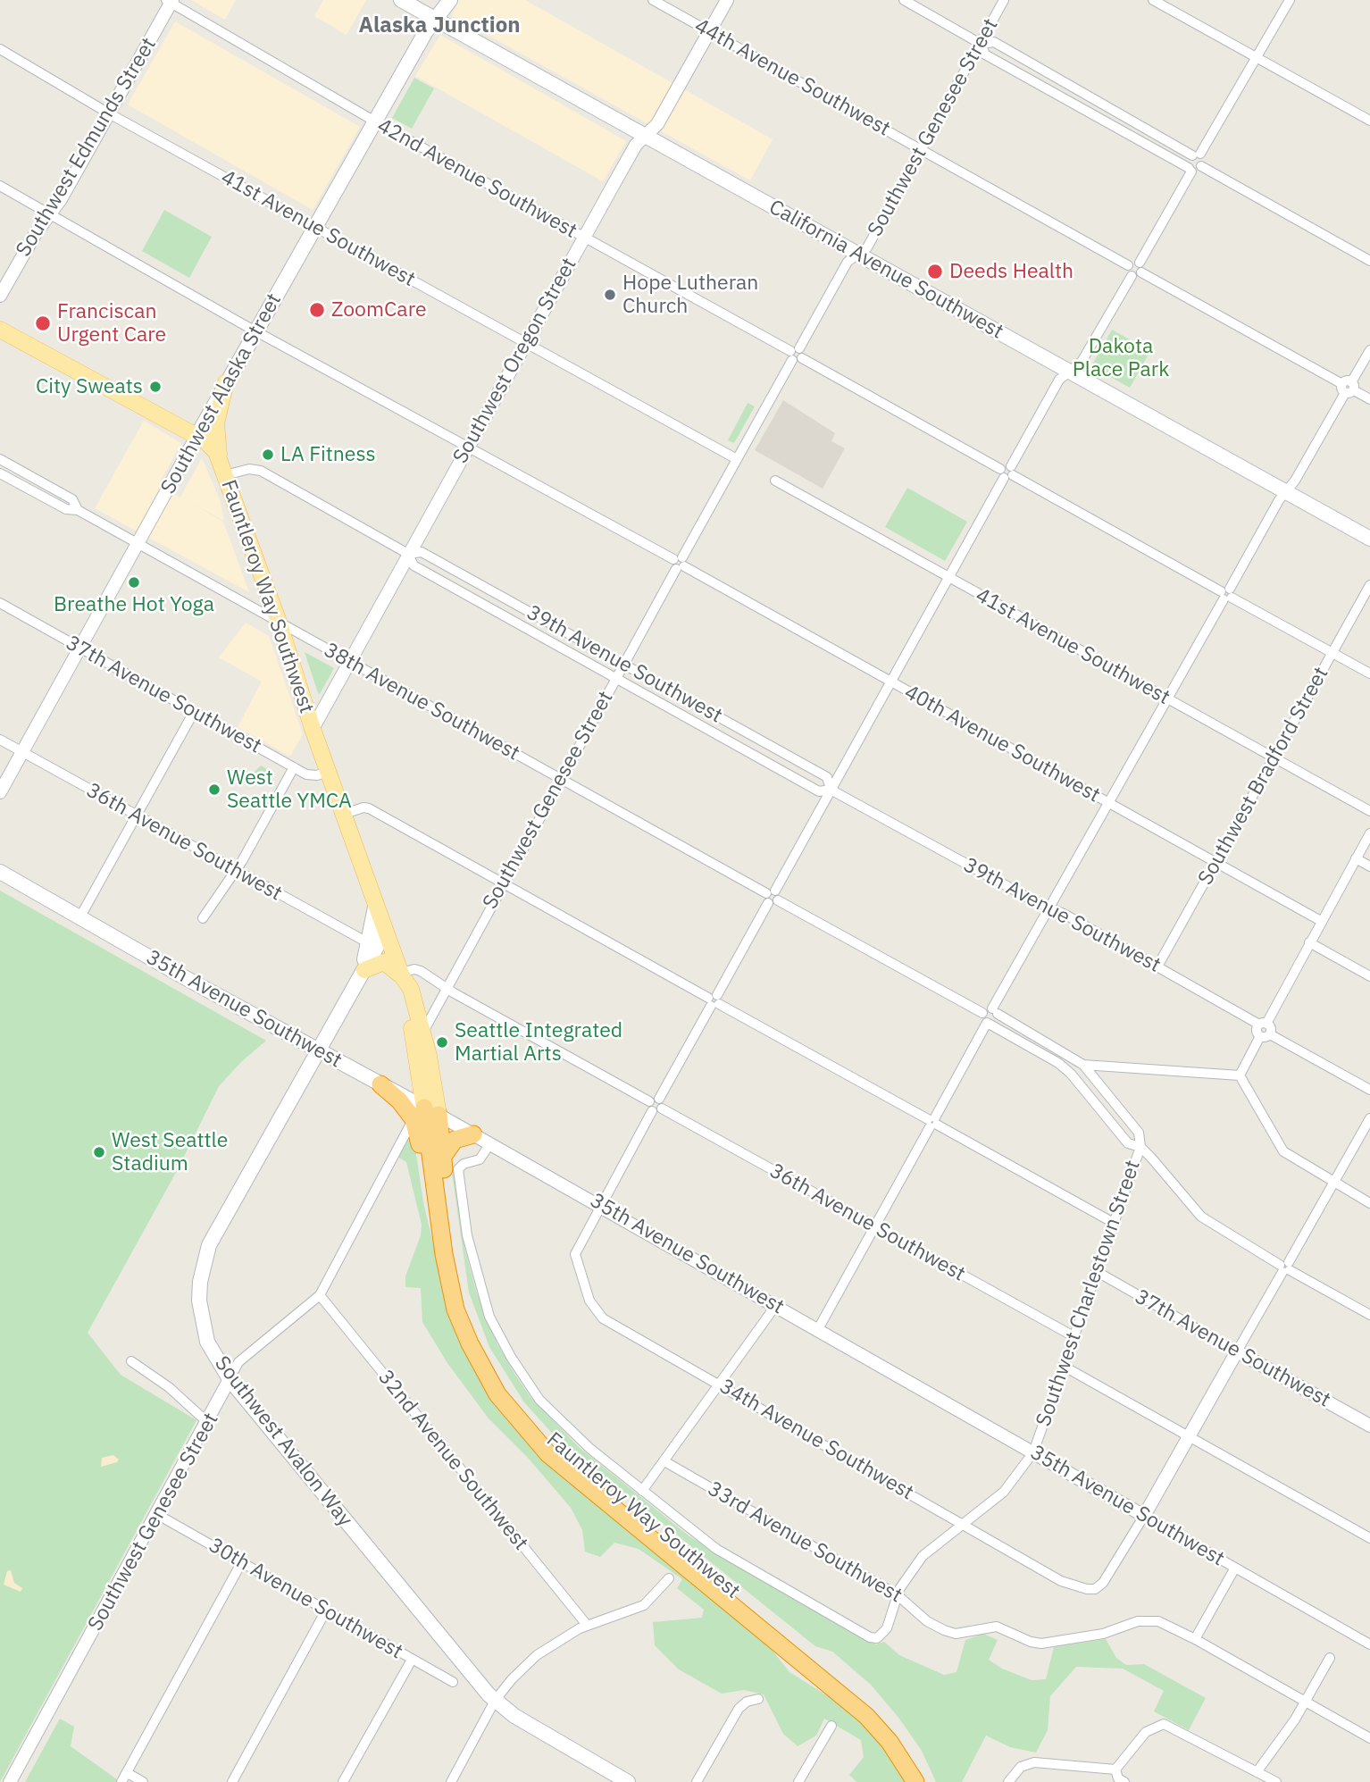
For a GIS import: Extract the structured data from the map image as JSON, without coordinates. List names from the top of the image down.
{
  "streets": {
    "highway": ["Fauntleroy Way Southwest"],
    "main road": [
      "California Avenue Southwest",
      "Southwest Alaska Street",
      "35th Avenue Southwest",
      "Southwest Avalon Way"
    ],
    "street": [
      "44th Avenue Southwest",
      "Southwest Genesee Street",
      "Southwest Edmunds Street",
      "42nd Avenue Southwest",
      "41st Avenue Southwest",
      "Southwest Oregon Street",
      "39th Avenue Southwest",
      "37th Avenue Southwest",
      "38th Avenue Southwest",
      "40th Avenue Southwest",
      "Southwest Bradford Street",
      "36th Avenue Southwest",
      "Southwest Charlestown Street",
      "34th Avenue Southwest",
      "32nd Avenue Southwest",
      "33rd Avenue Southwest",
      "30th Avenue Southwest"
    ]
  },
  "crossings": [
    ["44th Avenue Southwest", "Southwest Genesee Street"],
    ["44th Avenue Southwest", "Southwest Oregon Street"],
    ["Southwest Genesee Street", "42nd Avenue Southwest"],
    ["Southwest Genesee Street", "41st Avenue Southwest"],
    ["Southwest Genesee Street", "California Avenue Southwest"],
    ["Southwest Genesee Street", "Fauntleroy Way Southwest"],
    ["Southwest Genesee Street", "39th Avenue Southwest"],
    ["Southwest Genesee Street", "38th Avenue Southwest"],
    ["Southwest Genesee Street", "40th Avenue Southwest"],
    ["Southwest Genesee Street", "36th Avenue Southwest"],
    ["Southwest Genesee Street", "35th Avenue Southwest"],
    ["Southwest Genesee Street", "Southwest Avalon Way"],
    ["Southwest Genesee Street", "32nd Avenue Southwest"],
    ["Southwest Genesee Street", "30th Avenue Southwest"],
    ["Southwest Edmunds Street", "42nd Avenue Southwest"],
    ["Southwest Edmunds Street", "41st Avenue Southwest"],
    ["Southwest Edmunds Street", "40th Avenue Southwest"],
    ["42nd Avenue Southwest", "Southwest Oregon Street"],
    ["42nd Avenue Southwest", "Southwest Alaska Street"],
    ["42nd Avenue Southwest", "Southwest Bradford Street"],
    ["41st Avenue Southwest", "Southwest Oregon Street"],
    ["41st Avenue Southwest", "Southwest Alaska Street"],
    ["41st Avenue Southwest", "Southwest Bradford Street"],
    ["California Avenue Southwest", "Southwest Oregon Street"],
    ["California Avenue Southwest", "Southwest Alaska Street"],
    ["Southwest Oregon Street", "Fauntleroy Way Southwest"],
    ["Southwest Oregon Street", "39th Avenue Southwest"],
    ["Southwest Oregon Street", "38th Avenue Southwest"],
    ["Southwest Oregon Street", "40th Avenue Southwest"],
    ["Southwest Alaska Street", "Fauntleroy Way Southwest"],
    ["Southwest Alaska Street", "37th Avenue Southwest"],
    ["Southwest Alaska Street", "38th Avenue Southwest"],
    ["Southwest Alaska Street", "40th Avenue Southwest"],
    ["Southwest Alaska Street", "36th Avenue Southwest"],
    ["Fauntleroy Way Southwest", "39th Avenue Southwest"],
    ["Fauntleroy Way Southwest", "37th Avenue Southwest"],
    ["Fauntleroy Way Southwest", "38th Avenue Southwest"],
    ["Fauntleroy Way Southwest", "36th Avenue Southwest"],
    ["Fauntleroy Way Southwest", "35th Avenue Southwest"],
    ["Fauntleroy Way Southwest", "Southwest Charlestown Street"],
    ["Fauntleroy Way Southwest", "Southwest Avalon Way"],
    ["39th Avenue Southwest", "Southwest Bradford Street"],
    ["37th Avenue Southwest", "Southwest Charlestown Street"],
    ["38th Avenue Southwest", "Southwest Charlestown Street"],
    ["40th Avenue Southwest", "Southwest Bradford Street"],
    ["36th Avenue Southwest", "Southwest Charlestown Street"],
    ["36th Avenue Southwest", "Southwest Avalon Way"],
    ["35th Avenue Southwest", "Southwest Charlestown Street"],
    ["35th Avenue Southwest", "34th Avenue Southwest"],
    ["35th Avenue Southwest", "Southwest Avalon Way"],
    ["Southwest Charlestown Street", "34th Avenue Southwest"],
    ["Southwest Charlestown Street", "33rd Avenue Southwest"]
  ],
  "districts": ["Alaska Junction"],
  "parks": ["Dakota Place Park"],
  "places": [
    "Deeds Health",
    "Hope Lutheran Church",
    "ZoomCare",
    "Franciscan Urgent Care",
    "City Sweats",
    "LA Fitness",
    "Breathe Hot Yoga",
    "West Seattle YMCA",
    "Seattle Integrated Martial Arts",
    "West Seattle Stadium"
  ]
}
